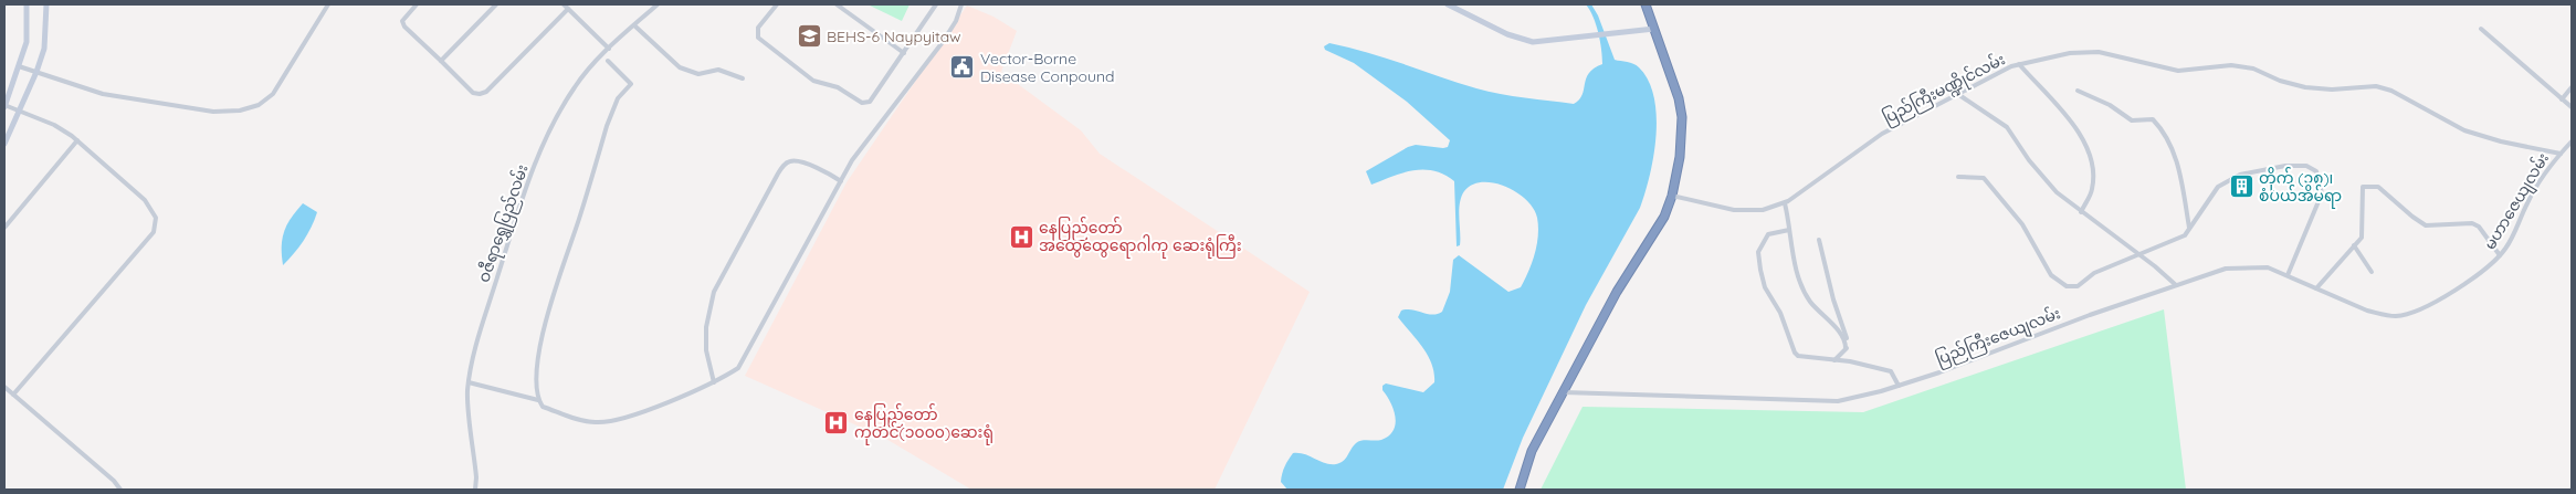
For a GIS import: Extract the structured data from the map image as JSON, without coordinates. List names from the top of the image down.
{
  "streets": {
    "street": [
      "ပြည်ကြီးမဏ္ဍိုင်လမ်း",
      "မဟာဇေယျလမ်း",
      "ဝဇီရာရွှေပြည်လမ်း",
      "ပြည်ကြီးဇေယျလမ်း"
    ]
  },
  "crossings": [
    ["ပြည်ကြီးမဏ္ဍိုင်လမ်း", "မဟာဇေယျလမ်း"],
    ["မဟာဇေယျလမ်း", "ပြည်ကြီးဇေယျလမ်း"]
  ],
  "places": {
    "school or university": ["BEHS-6 Naypyitaw"],
    "public building": ["Vector-Borne Disease Conpound"],
    "building": ["တိုက် (၁၈)၊ စံပယ်အိမ်ရာ"],
    "hospital": ["နေပြည်တော် အထွေထွေရောဂါကု ဆေးရုံကြီး", "နေပြည်တော် ကုတင်(၁၀၀၀)ဆေးရုံ"]
  }
}
